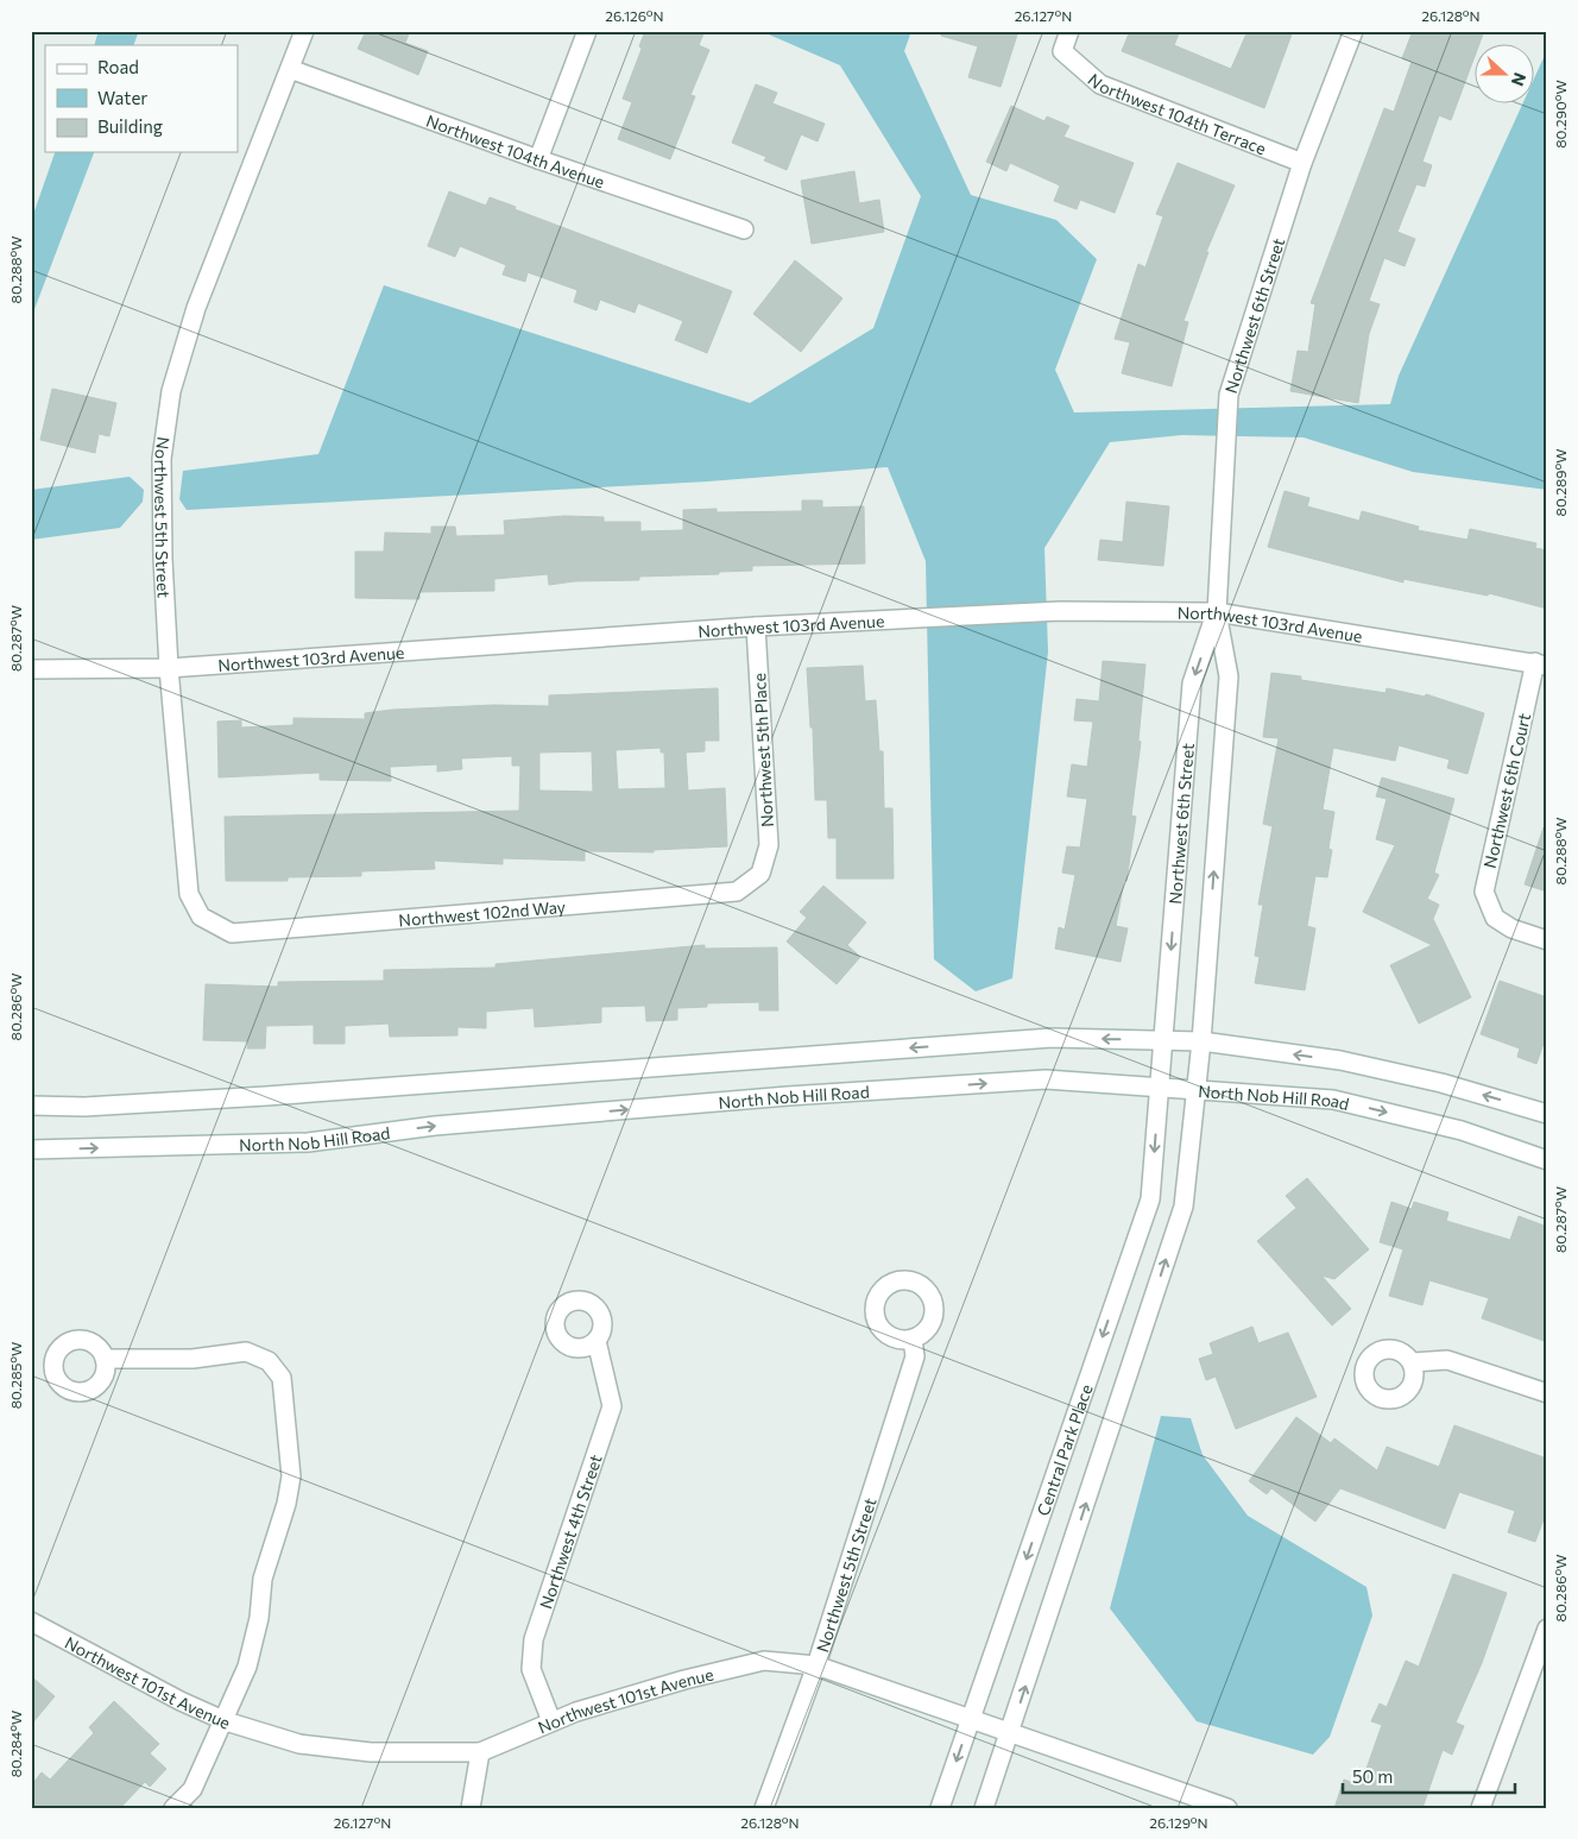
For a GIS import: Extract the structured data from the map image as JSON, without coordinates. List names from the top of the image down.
{
  "streets": {
    "street": [
      "Northwest 104th Terrace",
      "Northwest 104th Avenue",
      "Northwest 6th Street",
      "Northwest 5th Street",
      "Northwest 103rd Avenue",
      "Northwest 5th Place",
      "Northwest 6th Court",
      "Northwest 102nd Way",
      "North Nob Hill Road",
      "Central Park Place",
      "Northwest 4th Street",
      "Northwest 101st Avenue"
    ]
  },
  "crossings": [
    ["Northwest 104th Terrace", "Northwest 6th Street"],
    ["Northwest 104th Avenue", "Northwest 5th Street"],
    ["Northwest 6th Street", "Northwest 103rd Avenue"],
    ["Northwest 6th Street", "North Nob Hill Road"],
    ["Northwest 6th Street", "Central Park Place"],
    ["Northwest 5th Street", "Northwest 103rd Avenue"],
    ["Northwest 5th Street", "Northwest 102nd Way"],
    ["Northwest 5th Street", "Northwest 101st Avenue"],
    ["Northwest 103rd Avenue", "Northwest 5th Place"],
    ["Northwest 103rd Avenue", "Northwest 6th Court"],
    ["Northwest 5th Place", "Northwest 102nd Way"],
    ["North Nob Hill Road", "Central Park Place"],
    ["Central Park Place", "Northwest 101st Avenue"],
    ["Northwest 4th Street", "Northwest 101st Avenue"]
  ],
  "legend": ["Road", "Water", "Building"],
  "scale_bar": "50 m",
  "north": "right",
  "coordinates": [
    "26.126°N",
    "26.127°N",
    "26.128°N",
    "80.290°W",
    "80.288°W",
    "80.289°W",
    "80.287°W",
    "80.286°W",
    "80.285°W",
    "80.284°W",
    "26.129°N"
  ]
}
